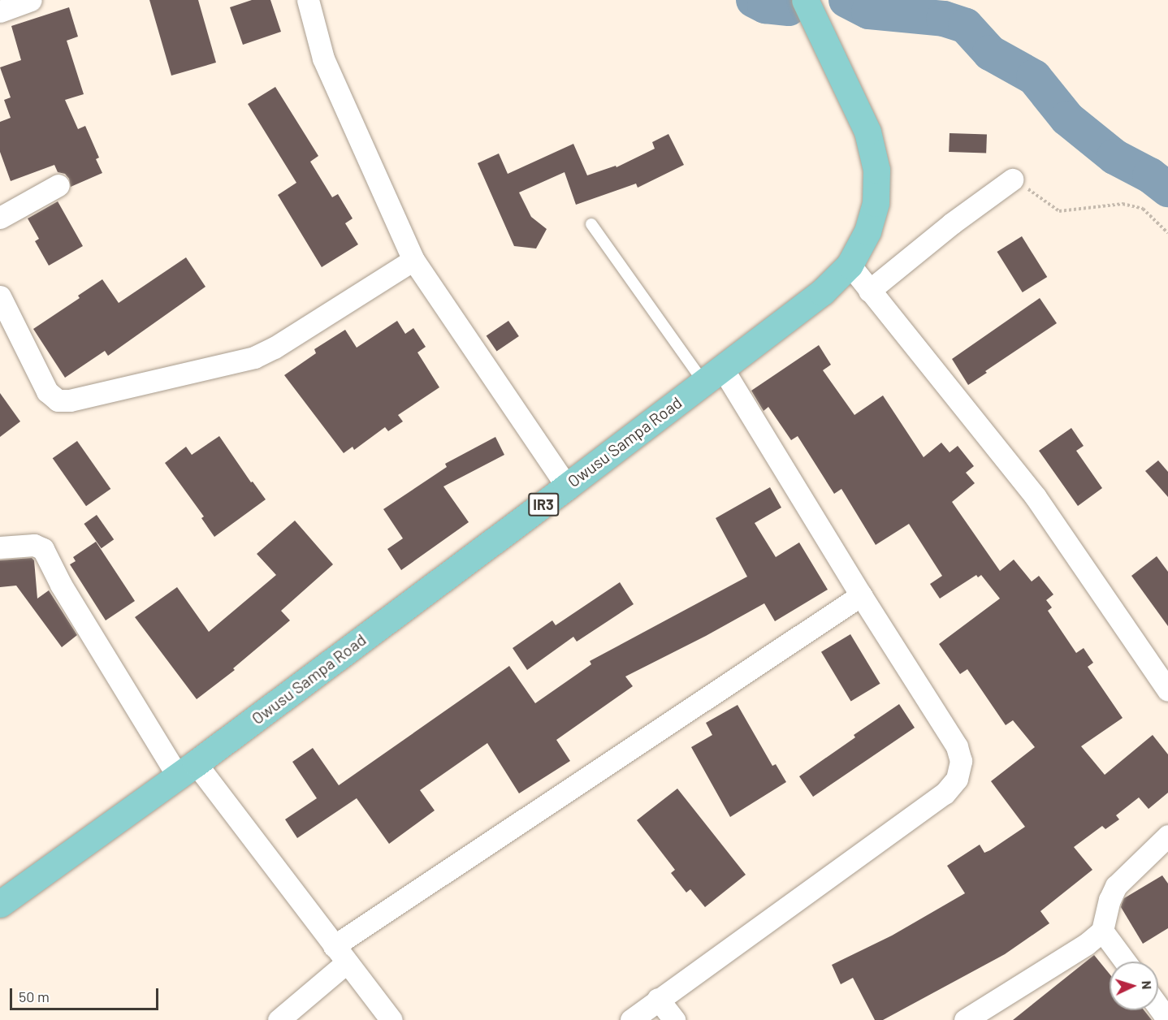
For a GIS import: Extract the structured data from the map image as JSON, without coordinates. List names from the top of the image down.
{
  "streets": {
    "main road": ["Owusu Sampa Road", "IR3"]
  },
  "scale_bar": "50 m",
  "north": "right"
}
